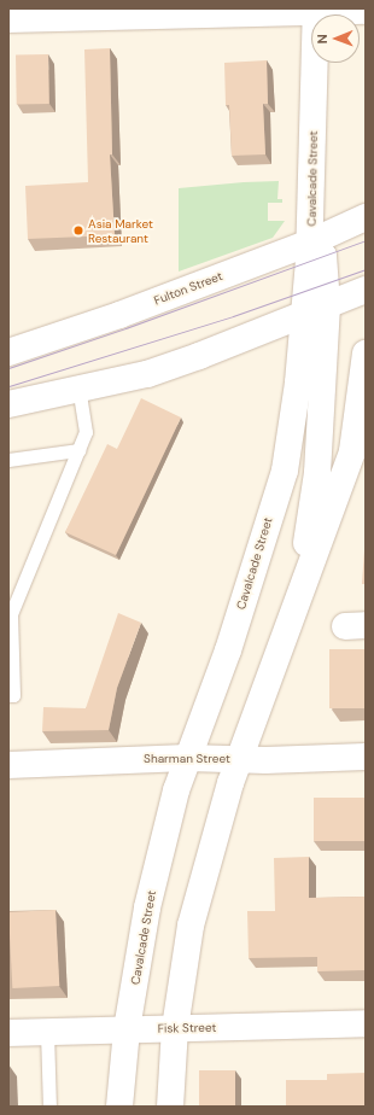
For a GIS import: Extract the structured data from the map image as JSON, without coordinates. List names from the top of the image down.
{
  "streets": {
    "main road": [
      "Cavalcade Street",
      "Fulton Street",
      "Sharman Street",
      "Fisk Street"
    ]
  },
  "crossings": [
    ["Cavalcade Street", "Fulton Street"],
    ["Cavalcade Street", "Sharman Street"],
    ["Cavalcade Street", "Fisk Street"]
  ],
  "places": ["Asia Market Restaurant"],
  "north": "left"
}
